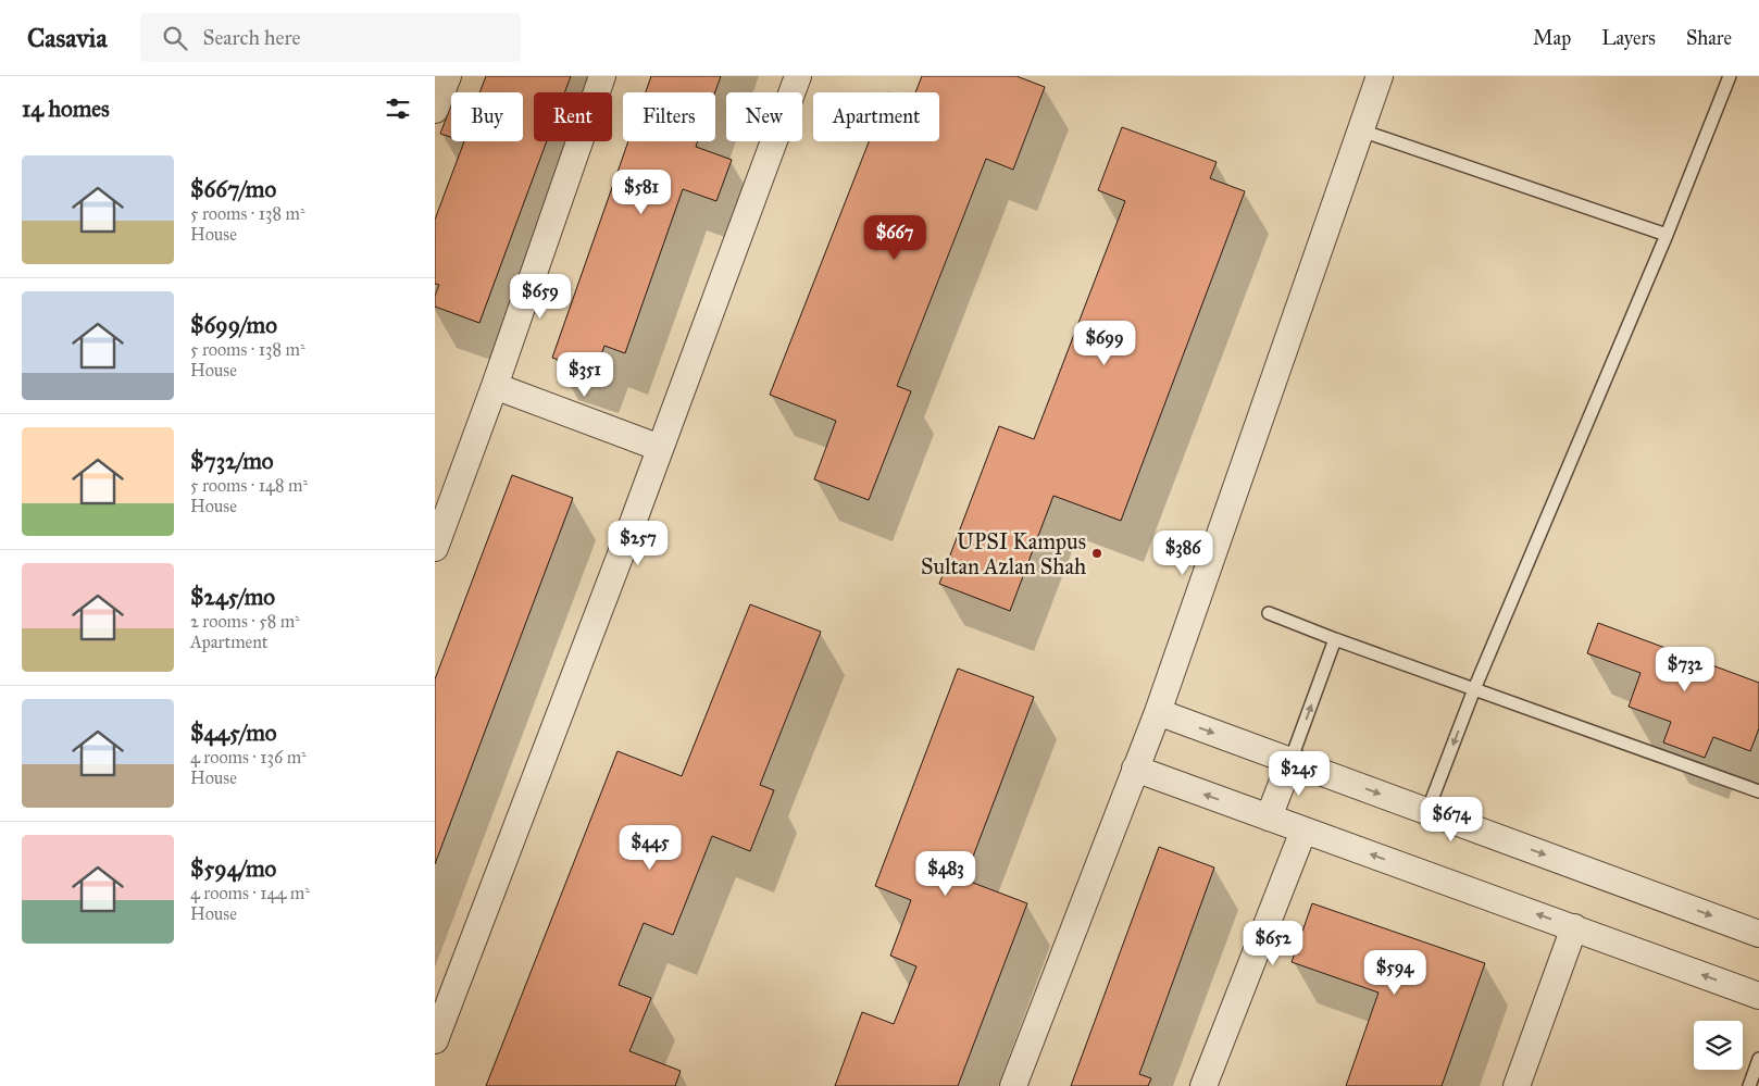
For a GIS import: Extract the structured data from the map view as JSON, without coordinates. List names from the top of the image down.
{
  "places": ["UPSI Kampus Sultan Azlan Shah"],
  "page": {
    "header": "Casavia",
    "search": "Search here",
    "nav": ["Map", "Layers", "Share"],
    "heading": "14 homes",
    "chip": [
      "Buy",
      "Rent",
      "Filters",
      "New",
      "Apartment"
    ],
    "list": [
      {
        "name": "$667/mo",
        "note": "5 rooms · 138 m² · House"
      },
      {
        "name": "$699/mo",
        "note": "5 rooms · 138 m² · House"
      },
      {
        "name": "$732/mo",
        "note": "5 rooms · 148 m² · House"
      },
      {
        "name": "$245/mo",
        "note": "2 rooms · 58 m² · Apartment"
      },
      {
        "name": "$445/mo",
        "note": "4 rooms · 136 m² · House"
      },
      {
        "name": "$594/mo",
        "note": "4 rooms · 144 m² · House"
      }
    ],
    "price": [
      "$581",
      "$667",
      "$659",
      "$699",
      "$351",
      "$257",
      "$386",
      "$732",
      "$245",
      "$674",
      "$445",
      "$483",
      "$652",
      "$594"
    ]
  }
}
